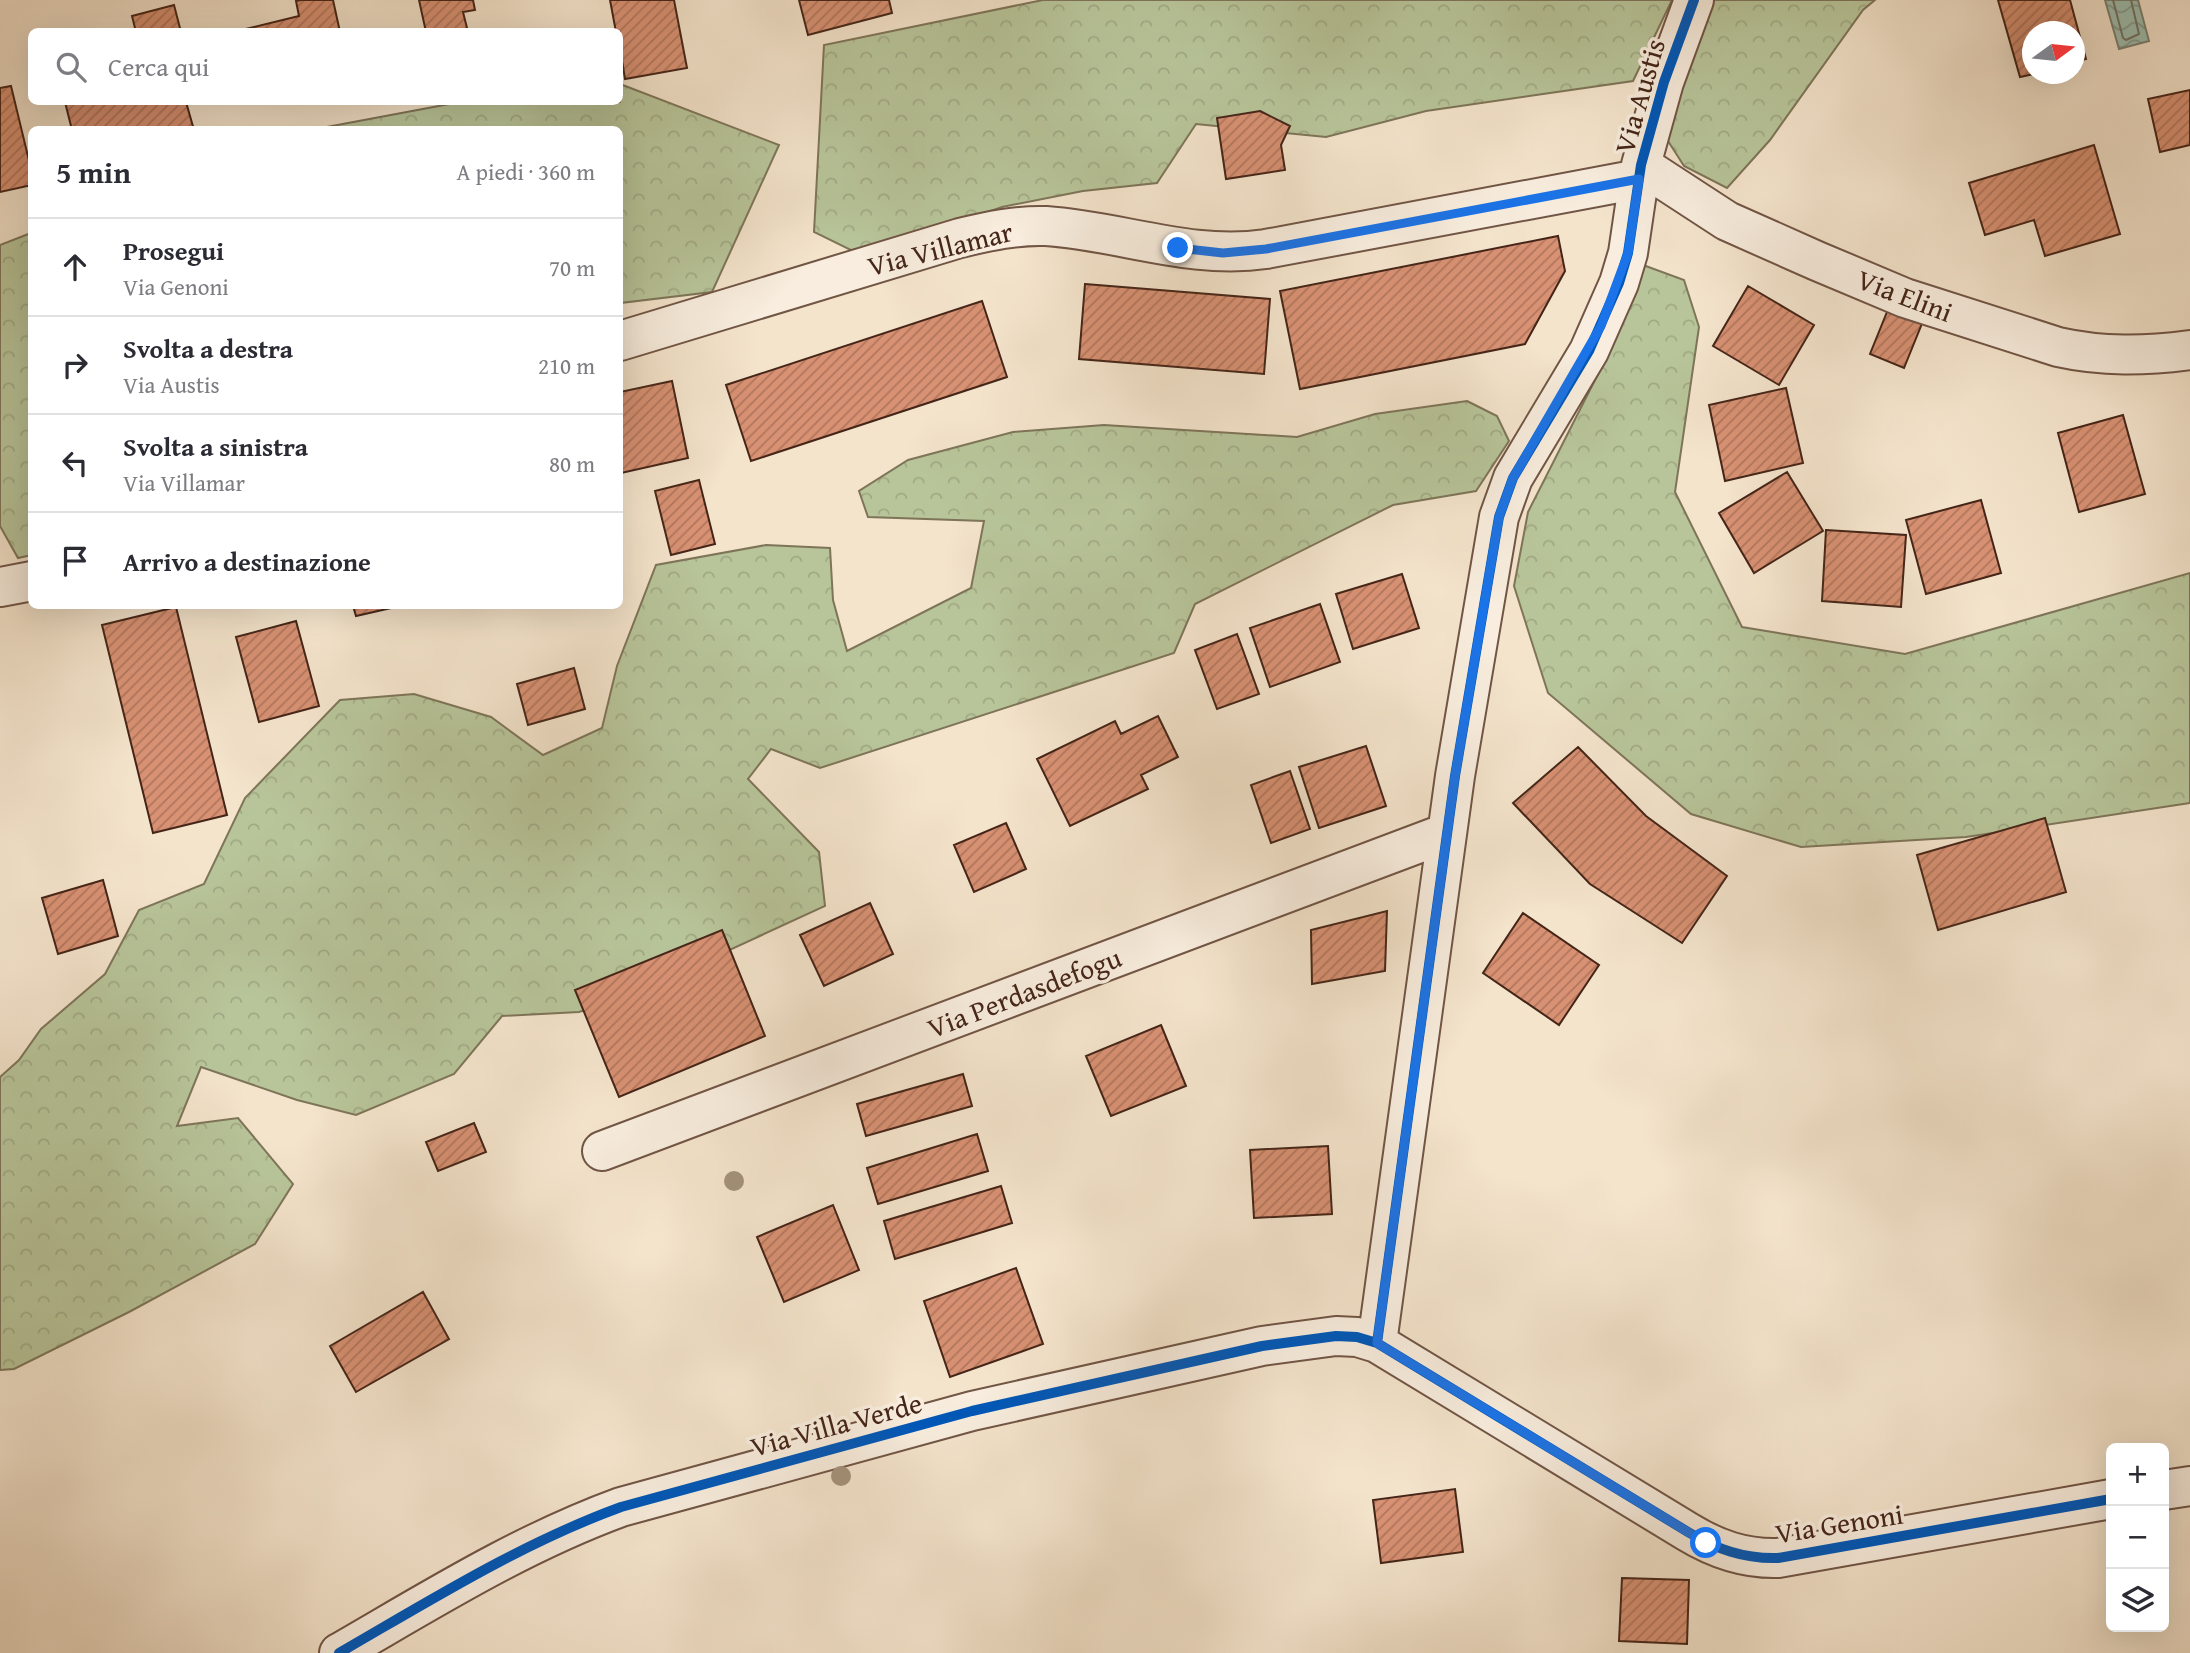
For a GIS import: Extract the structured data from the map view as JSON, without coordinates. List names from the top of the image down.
{
  "streets": {
    "street": [
      "Via Austis",
      "Via Villamar",
      "Via Elini",
      "Via Perdasdefogu",
      "Via Villa Verde",
      "Via Genoni"
    ]
  },
  "crossings": [
    ["Via Austis", "Via Villamar"],
    ["Via Austis", "Via Elini"],
    ["Via Austis", "Via Perdasdefogu"],
    ["Via Austis", "Via Villa Verde"],
    ["Via Austis", "Via Genoni"],
    ["Via Villamar", "Via Elini"],
    ["Via Villa Verde", "Via Genoni"]
  ],
  "north": "right",
  "page": {
    "search": "Cerca qui",
    "heading": ["5 min", "A piedi · 360 m"],
    "list": [
      ["Prosegui", "Via Genoni", "70 m"],
      ["Svolta a destra", "Via Austis", "210 m"],
      ["Svolta a sinistra", "Via Villamar", "80 m"],
      "Arrivo a destinazione"
    ],
    "map_buttons": ["+", "−"]
  }
}
